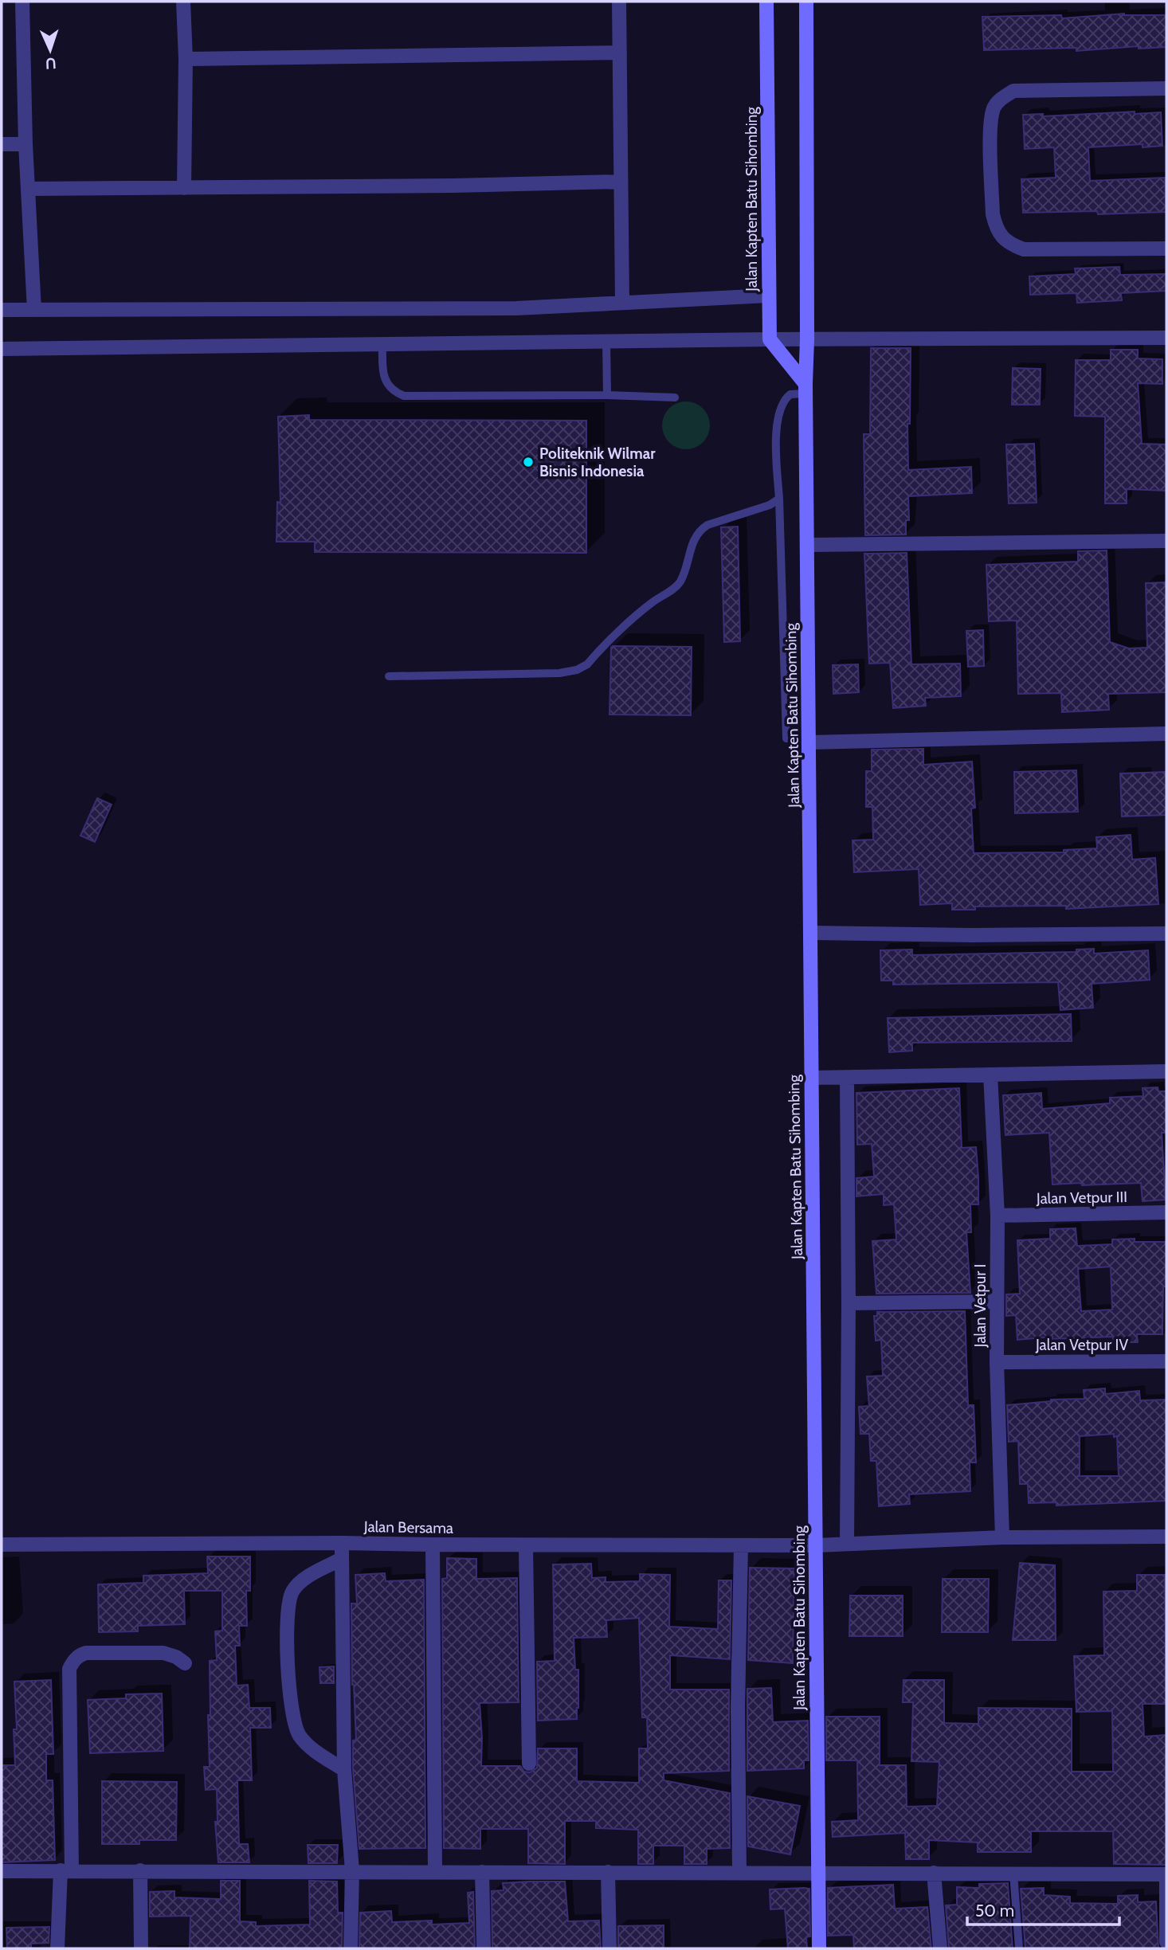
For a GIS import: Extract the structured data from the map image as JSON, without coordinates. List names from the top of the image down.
{
  "streets": {
    "street": [
      "Jalan Kapten Batu Sihombing",
      "Jalan Vetpur III",
      "Jalan Vetpur I",
      "Jalan Vetpur IV",
      "Jalan Bersama"
    ]
  },
  "crossings": [
    ["Jalan Kapten Batu Sihombing", "Jalan Bersama"],
    ["Jalan Vetpur III", "Jalan Vetpur I"],
    ["Jalan Vetpur I", "Jalan Vetpur IV"],
    ["Jalan Vetpur I", "Jalan Bersama"]
  ],
  "places": ["Politeknik Wilmar Bisnis Indonesia"],
  "scale_bar": "50 m",
  "north": "bottom"
}
